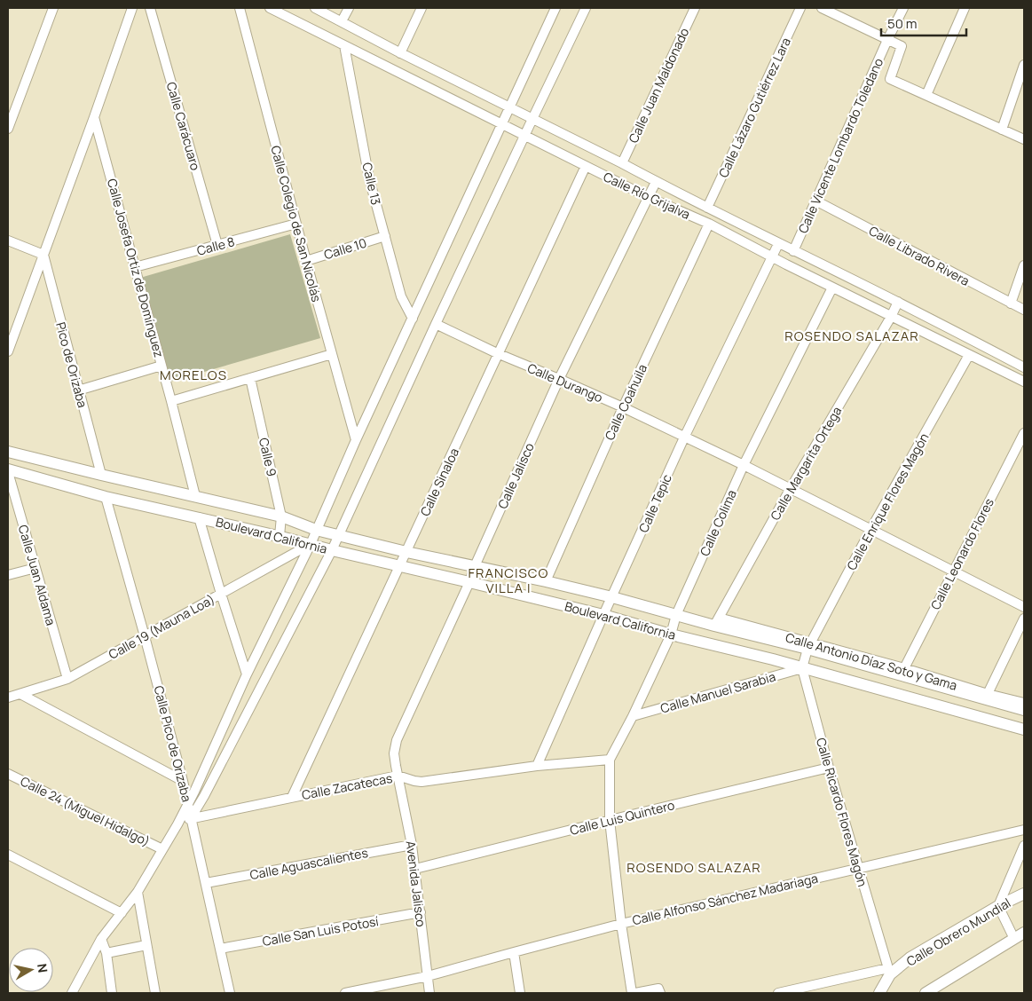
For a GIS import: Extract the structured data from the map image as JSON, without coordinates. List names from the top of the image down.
{
  "streets": {
    "street": [
      "Calle Juan Maldonado",
      "Calle Lázaro Gutiérrez Lara",
      "Calle Carácuaro",
      "Calle Vicente Lombardo Toledano",
      "Calle 13",
      "Calle Río Grijalva",
      "Calle Colegio de San Nicolás",
      "Calle 8",
      "Calle 10",
      "Calle Librado Rivera",
      "Calle Josefa Ortiz de Domínguez",
      "Pico de Orizaba",
      "Calle Durango",
      "Calle Coahuila",
      "Calle 9",
      "Calle Margarita Ortega",
      "Calle Jalisco",
      "Calle Sinaloa",
      "Calle Enrique Flores Magón",
      "Calle Tepic",
      "Calle Colima",
      "Boulevard California",
      "Calle Leonardo Flores",
      "Calle Juan Aldama",
      "Calle 19 (Mauna Loa)",
      "Calle Manuel Sarabia",
      "Calle Pico de Orizaba",
      "Calle Zacatecas",
      "Calle 24 (Miguel Hidalgo)",
      "Calle Ricardo Flores Magón",
      "Calle Luis Quintero",
      "Calle Aguascalientes",
      "Avenida Jalisco",
      "Calle Alfonso Sánchez Madariaga",
      "Calle San Luis Potosí",
      "Calle Obrero Mundial"
    ]
  },
  "crossings": [
    ["Calle Juan Maldonado", "Calle Río Grijalva"],
    ["Calle Lázaro Gutiérrez Lara", "Calle Río Grijalva"],
    ["Calle Carácuaro", "Calle 8"],
    ["Calle Vicente Lombardo Toledano", "Calle Río Grijalva"],
    ["Calle Vicente Lombardo Toledano", "Calle Librado Rivera"],
    ["Calle 13", "Calle Río Grijalva"],
    ["Calle 13", "Calle 10"],
    ["Calle Río Grijalva", "Calle Coahuila"],
    ["Calle Río Grijalva", "Calle Margarita Ortega"],
    ["Calle Río Grijalva", "Calle Jalisco"],
    ["Calle Río Grijalva", "Calle Sinaloa"],
    ["Calle Río Grijalva", "Calle Enrique Flores Magón"],
    ["Calle Río Grijalva", "Calle Tepic"],
    ["Calle Río Grijalva", "Calle Colima"],
    ["Calle Colegio de San Nicolás", "Calle 8"],
    ["Calle Colegio de San Nicolás", "Calle 10"],
    ["Calle 8", "Calle Josefa Ortiz de Domínguez"],
    ["Calle Josefa Ortiz de Domínguez", "Boulevard California"],
    ["Pico de Orizaba", "Boulevard California"],
    ["Calle Durango", "Calle Coahuila"],
    ["Calle Durango", "Calle Margarita Ortega"],
    ["Calle Durango", "Calle Jalisco"],
    ["Calle Durango", "Calle Sinaloa"],
    ["Calle Durango", "Calle Enrique Flores Magón"],
    ["Calle Durango", "Calle Tepic"],
    ["Calle Durango", "Calle Colima"],
    ["Calle Durango", "Calle Leonardo Flores"],
    ["Calle Coahuila", "Boulevard California"],
    ["Calle 9", "Boulevard California"],
    ["Calle Margarita Ortega", "Boulevard California"],
    ["Calle Jalisco", "Boulevard California"],
    ["Calle Jalisco", "Calle Zacatecas"],
    ["Calle Jalisco", "Avenida Jalisco"],
    ["Calle Sinaloa", "Boulevard California"],
    ["Calle Sinaloa", "Calle Zacatecas"],
    ["Calle Enrique Flores Magón", "Boulevard California"],
    ["Calle Tepic", "Boulevard California"],
    ["Calle Tepic", "Calle Zacatecas"],
    ["Calle Colima", "Boulevard California"],
    ["Calle Colima", "Calle Manuel Sarabia"],
    ["Calle Colima", "Calle Zacatecas"],
    ["Boulevard California", "Calle Leonardo Flores"],
    ["Boulevard California", "Calle Juan Aldama"],
    ["Boulevard California", "Calle 19 (Mauna Loa)"],
    ["Boulevard California", "Calle Manuel Sarabia"],
    ["Boulevard California", "Calle Pico de Orizaba"],
    ["Boulevard California", "Calle Ricardo Flores Magón"],
    ["Calle Juan Aldama", "Calle 19 (Mauna Loa)"],
    ["Calle 19 (Mauna Loa)", "Calle Pico de Orizaba"],
    ["Calle Manuel Sarabia", "Calle Ricardo Flores Magón"],
    ["Calle Pico de Orizaba", "Calle Zacatecas"],
    ["Calle Pico de Orizaba", "Calle Aguascalientes"],
    ["Calle Pico de Orizaba", "Calle San Luis Potosí"],
    ["Calle Zacatecas", "Avenida Jalisco"],
    ["Calle Ricardo Flores Magón", "Calle Luis Quintero"],
    ["Calle Ricardo Flores Magón", "Calle Alfonso Sánchez Madariaga"],
    ["Calle Ricardo Flores Magón", "Calle Obrero Mundial"],
    ["Calle Luis Quintero", "Avenida Jalisco"],
    ["Calle Aguascalientes", "Avenida Jalisco"],
    ["Avenida Jalisco", "Calle Alfonso Sánchez Madariaga"],
    ["Avenida Jalisco", "Calle San Luis Potosí"]
  ],
  "districts": [
    "ROSENDO SALAZAR",
    "MORELOS",
    "FRANCISCO VILLA I",
    "ROSENDO SALAZAR"
  ],
  "scale_bar": "50 m",
  "north": "right"
}
